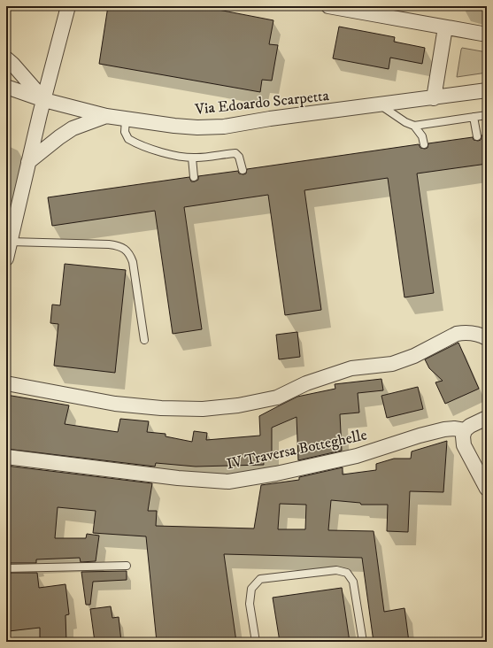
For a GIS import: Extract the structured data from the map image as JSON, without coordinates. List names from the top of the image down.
{
  "streets": {
    "street": ["Via Edoardo Scarpetta", "IV Traversa Botteghelle"]
  }
}
